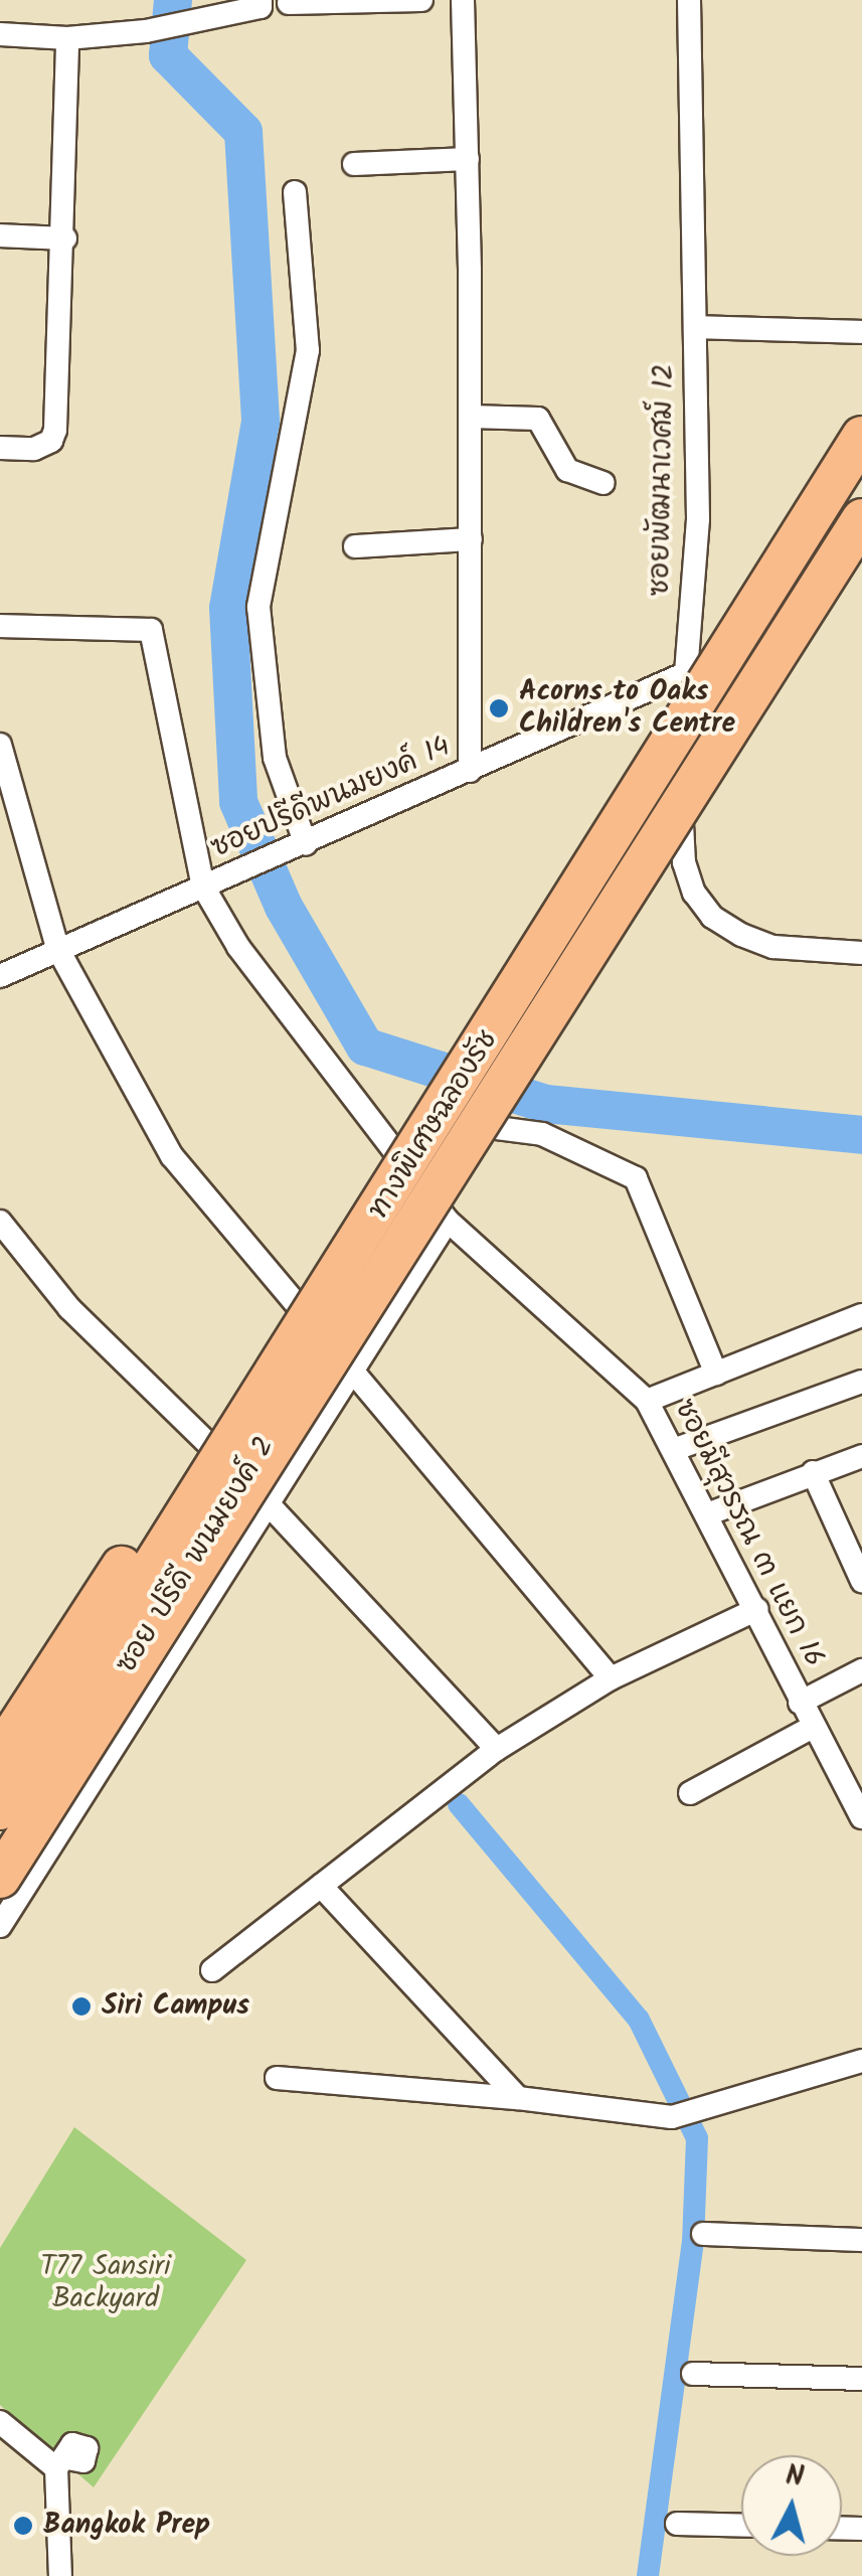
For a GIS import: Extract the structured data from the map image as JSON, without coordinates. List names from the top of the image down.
{
  "streets": {
    "highway": ["ทางพิเศษฉลองรัช"],
    "street": [
      "ซอยพัฒนาเวศม์ 12",
      "ซอยปรีดีพนมยงค์ 14",
      "ซอยมีสุวรรณ ๓ แยก 16",
      "ซอย ปรีดี พนมยงค์ 2"
    ]
  },
  "crossings": [
    ["ซอยพัฒนาเวศม์ 12", "ซอยปรีดีพนมยงค์ 14"],
    ["ซอยปรีดีพนมยงค์ 14", "ซอยมีสุวรรณ ๓ แยก 16"],
    ["ซอยมีสุวรรณ ๓ แยก 16", "ซอย ปรีดี พนมยงค์ 2"]
  ],
  "parks": ["T77 Sansiri Backyard"],
  "places": ["Acorns to Oaks Children's Centre", "Siri Campus", "Bangkok Prep"],
  "north": "top"
}
